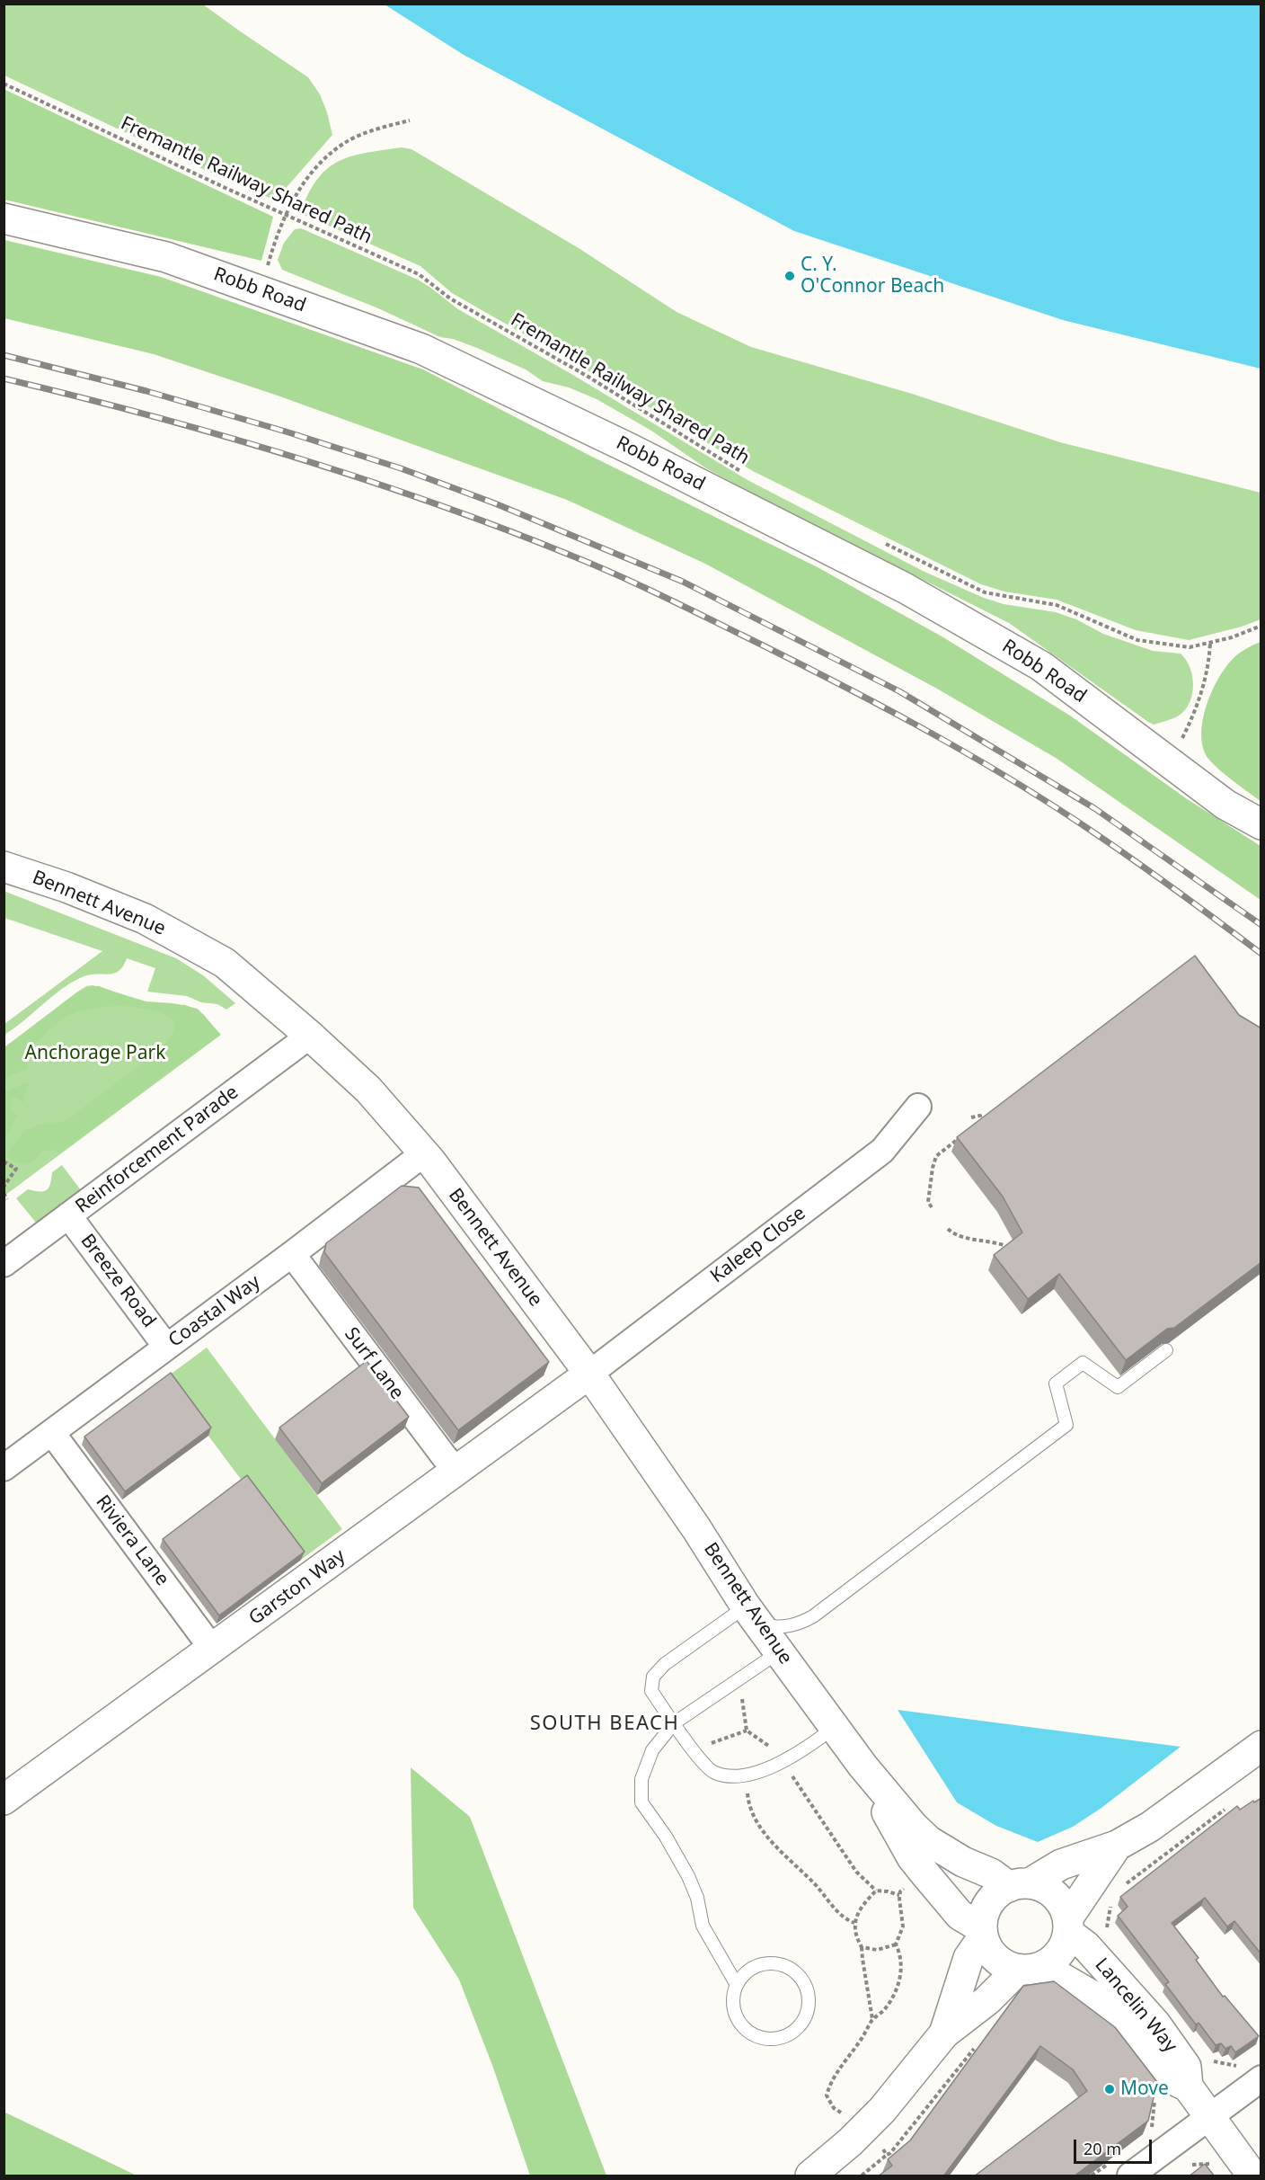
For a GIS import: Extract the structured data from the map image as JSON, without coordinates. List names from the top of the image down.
{
  "streets": {
    "street": [
      "Robb Road",
      "Bennett Avenue",
      "Reinforcement Parade",
      "Kaleep Close",
      "Breeze Road",
      "Coastal Way",
      "Surf Lane",
      "Riviera Lane",
      "Garston Way",
      "Lancelin Way"
    ],
    "path": ["Fremantle Railway Shared Path"]
  },
  "crossings": [
    ["Bennett Avenue", "Reinforcement Parade"],
    ["Bennett Avenue", "Kaleep Close"],
    ["Bennett Avenue", "Coastal Way"],
    ["Bennett Avenue", "Garston Way"],
    ["Bennett Avenue", "Lancelin Way"],
    ["Reinforcement Parade", "Breeze Road"],
    ["Kaleep Close", "Garston Way"],
    ["Breeze Road", "Coastal Way"],
    ["Coastal Way", "Surf Lane"],
    ["Coastal Way", "Riviera Lane"],
    ["Surf Lane", "Garston Way"],
    ["Riviera Lane", "Garston Way"]
  ],
  "districts": ["SOUTH BEACH"],
  "parks": ["Anchorage Park"],
  "places": ["C. Y. O'Connor Beach", "Move"],
  "scale_bar": "20 m"
}
